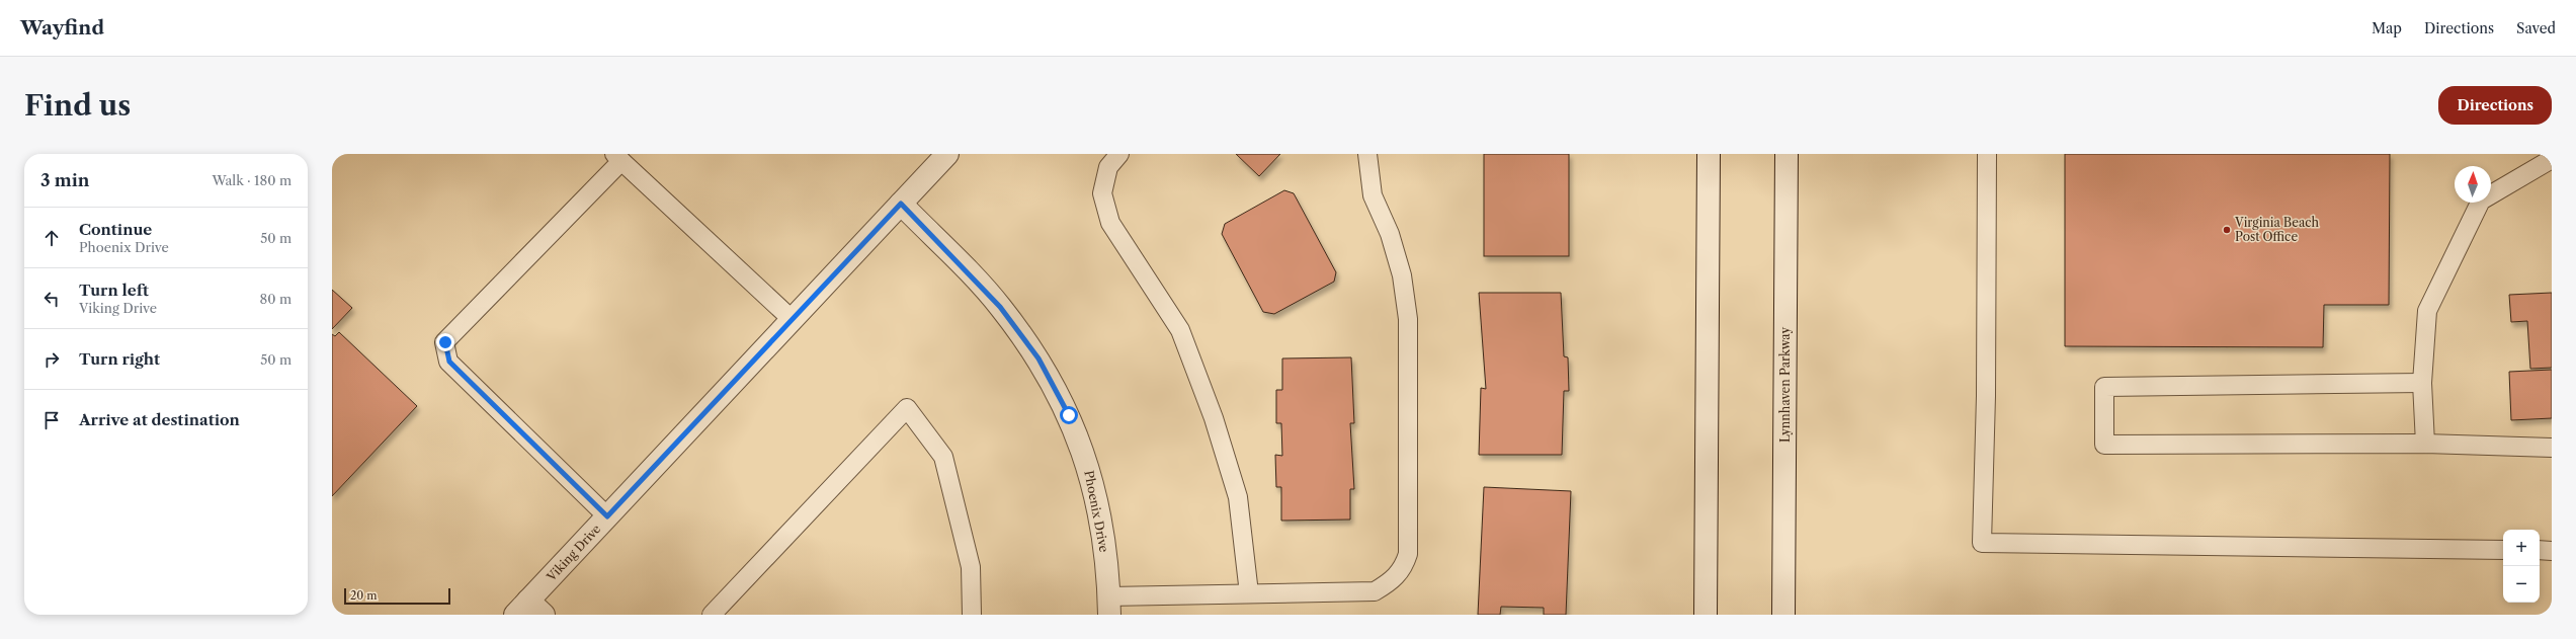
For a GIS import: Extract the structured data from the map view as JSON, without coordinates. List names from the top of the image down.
{
  "streets": {
    "street": ["Lynnhaven Parkway", "Phoenix Drive", "Viking Drive"]
  },
  "crossings": [
    ["Phoenix Drive", "Viking Drive"]
  ],
  "places": ["Virginia Beach Post Office"],
  "scale_bar": "20 m",
  "north": "top",
  "page": {
    "header": "Wayfind",
    "nav": ["Map", "Directions", "Saved"],
    "buttons": "Directions",
    "title": "Find us",
    "heading": ["3 min", "Walk · 180 m"],
    "list": [
      ["Continue", "Phoenix Drive", "50 m"],
      ["Turn left", "Viking Drive", "80 m"],
      ["Turn right", "50 m"],
      "Arrive at destination"
    ],
    "map_buttons": ["+", "−"],
    "scale": "20 m"
  }
}
